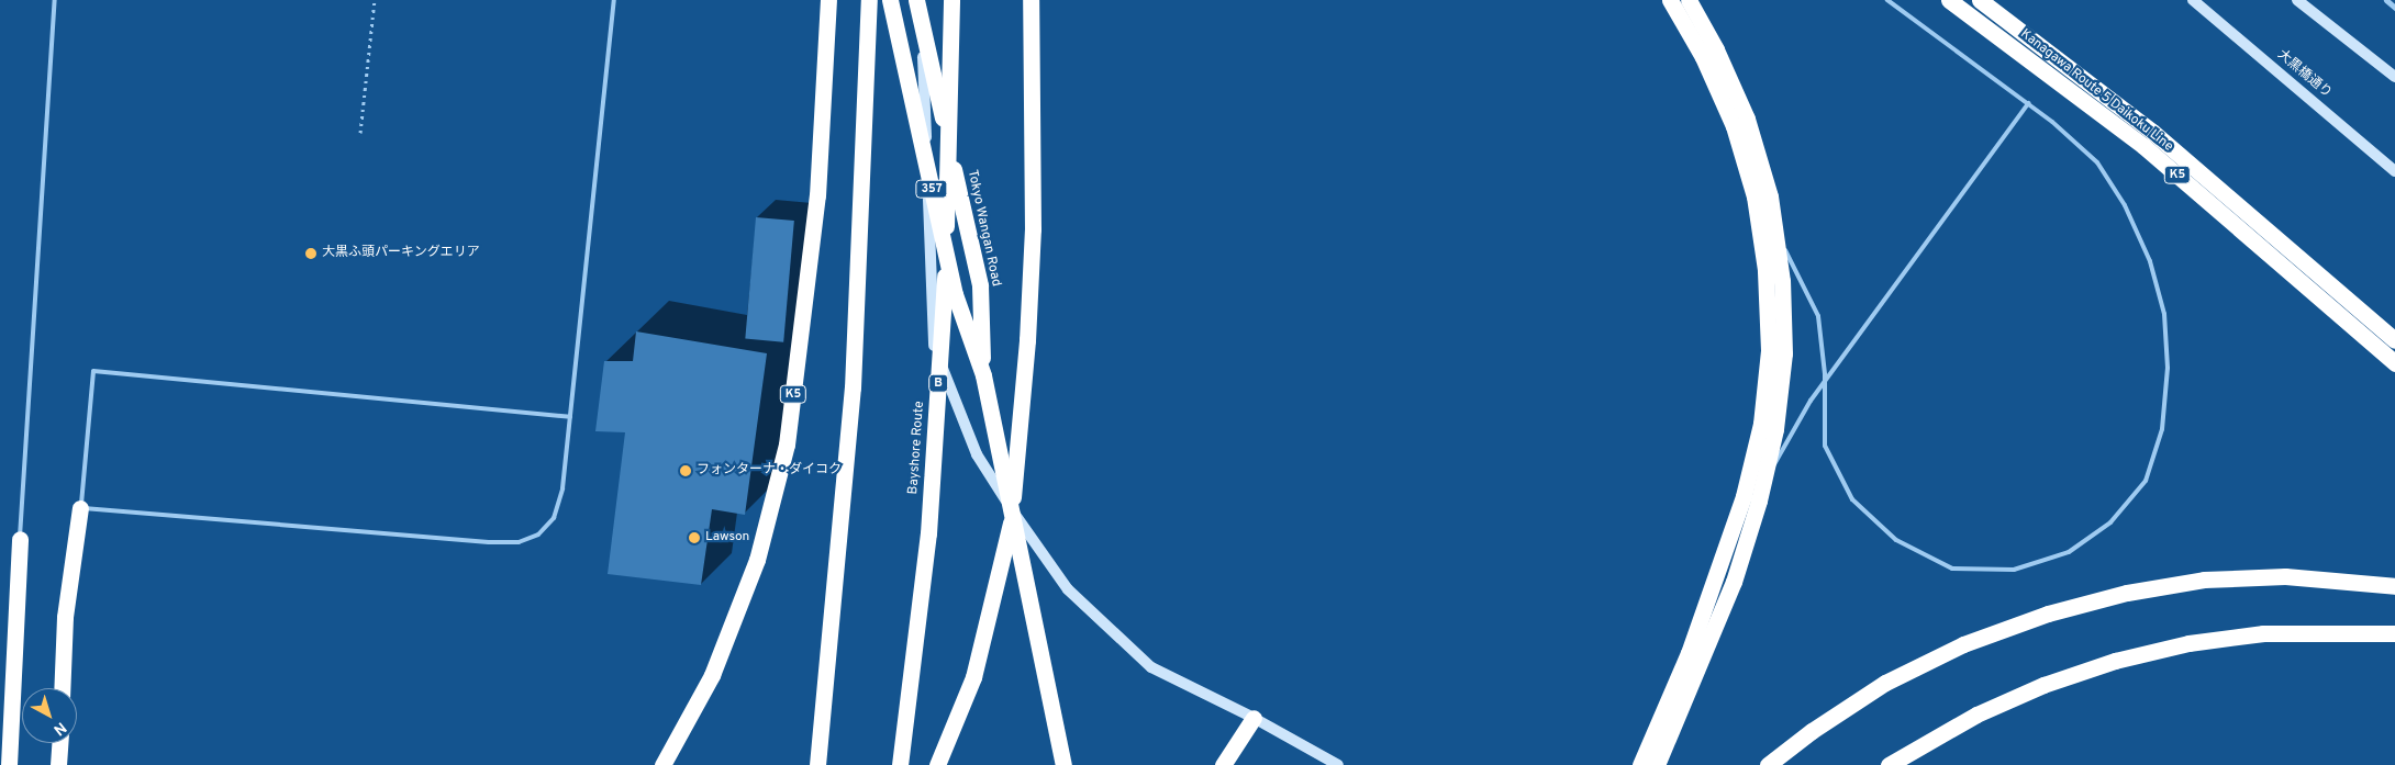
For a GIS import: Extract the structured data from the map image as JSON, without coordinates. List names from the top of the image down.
{
  "streets": {
    "highway": [
      "Kanagawa Route 5 Daikoku Line",
      "K5",
      "357",
      "Tokyo Wangan Road",
      "B",
      "Bayshore Route"
    ],
    "street": ["大黒橋通り"]
  },
  "crossings": [
    ["357", "Tokyo Wangan Road"]
  ],
  "places": ["大黒ふ頭パーキングエリア", "フォンターナ・ダイコク", "Lawson"],
  "north": "bottom right"
}
